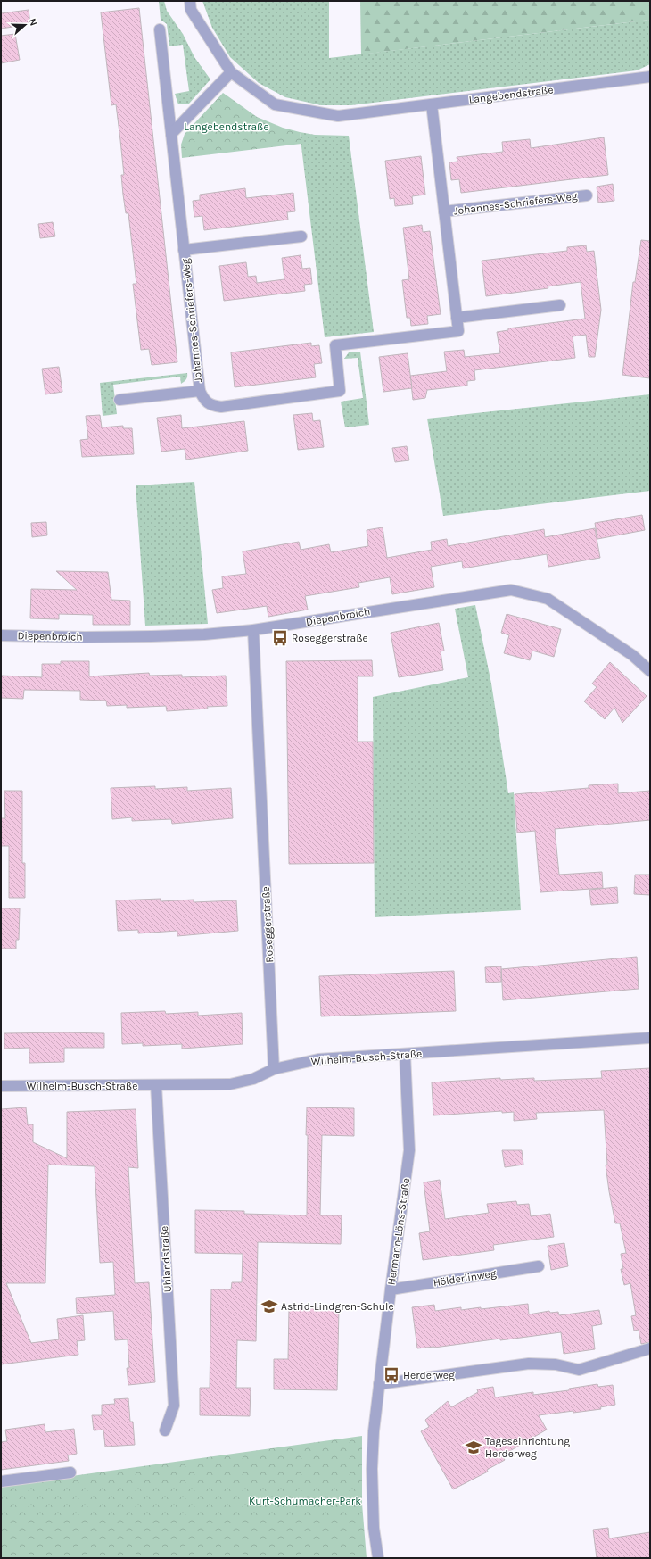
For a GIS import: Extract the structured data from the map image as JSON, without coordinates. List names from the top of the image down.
{
  "streets": {
    "street": [
      "Langebendstraße",
      "Johannes-Schriefers-Weg",
      "Diepenbroich",
      "Roseggerstraße",
      "Wilhelm-Busch-Straße",
      "Hermann-Löns-Straße",
      "Uhlandstraße",
      "Hölderlinweg"
    ]
  },
  "crossings": [
    ["Langebendstraße", "Johannes-Schriefers-Weg"],
    ["Diepenbroich", "Roseggerstraße"],
    ["Roseggerstraße", "Wilhelm-Busch-Straße"],
    ["Wilhelm-Busch-Straße", "Hermann-Löns-Straße"],
    ["Wilhelm-Busch-Straße", "Uhlandstraße"],
    ["Hermann-Löns-Straße", "Hölderlinweg"]
  ],
  "parks": ["Langebendstraße", "Kurt-Schumacher-Park"],
  "places": {
    "bus stop": ["Roseggerstraße", "Herderweg"],
    "school or university": ["Astrid-Lindgren-Schule", "Tageseinrichtung Herderweg"]
  },
  "north": "right"
}
